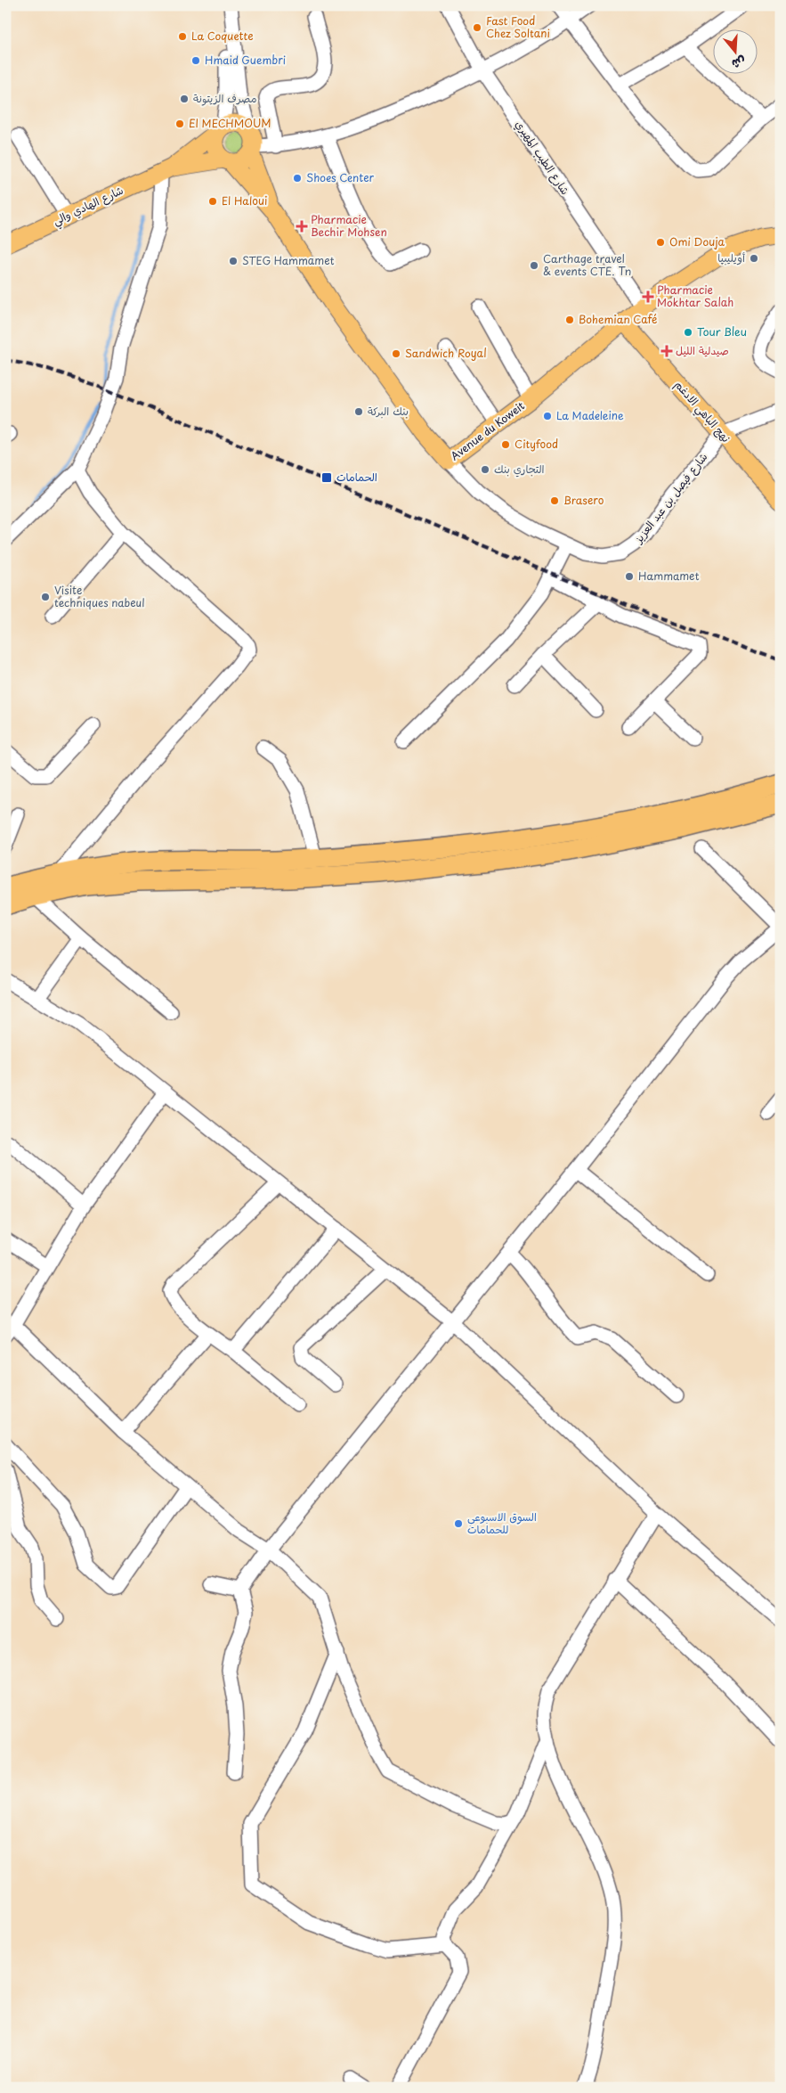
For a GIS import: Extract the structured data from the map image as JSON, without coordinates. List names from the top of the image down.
{
  "streets": {
    "main road": ["شارع الهادي والي", "نهج الباهي الادغم", "Avenue du Koweit"],
    "street": ["شارع الطيب المهيري", "شارع فيصل بن عبد العزيز"]
  },
  "crossings": [
    ["شارع الطيب المهيري", "Avenue du Koweit"],
    ["نهج الباهي الادغم", "Avenue du Koweit"],
    ["نهج الباهي الادغم", "شارع فيصل بن عبد العزيز"],
    ["Avenue du Koweit", "شارع فيصل بن عبد العزيز"]
  ],
  "places": {
    "other": [
      "Fast Food Chez Soltani",
      "La Coquette",
      "Hmaid Guembri",
      "مصرف الزيتونة",
      "El MECHMOUM",
      "Shoes Center",
      "El Haloui",
      "Omi Douja",
      "أويليبيا",
      "STEG Hammamet",
      "Carthage travel & events CTE. Tn",
      "Bohemian Café",
      "Tour Bleu",
      "Sandwich Royal",
      "بنك البركة",
      "La Madeleine",
      "Cityfood",
      "التجاري بنك",
      "Brasero",
      "Hammamet",
      "Visite techniques nabeul",
      "السوق الاسبوعي للحمامات"
    ],
    "health": ["Pharmacie Bechir Mohsen", "Pharmacie Mokhtar Salah", "صيدلية الليل"],
    "transit": ["الحمامات"]
  },
  "north": "bottom"
}
